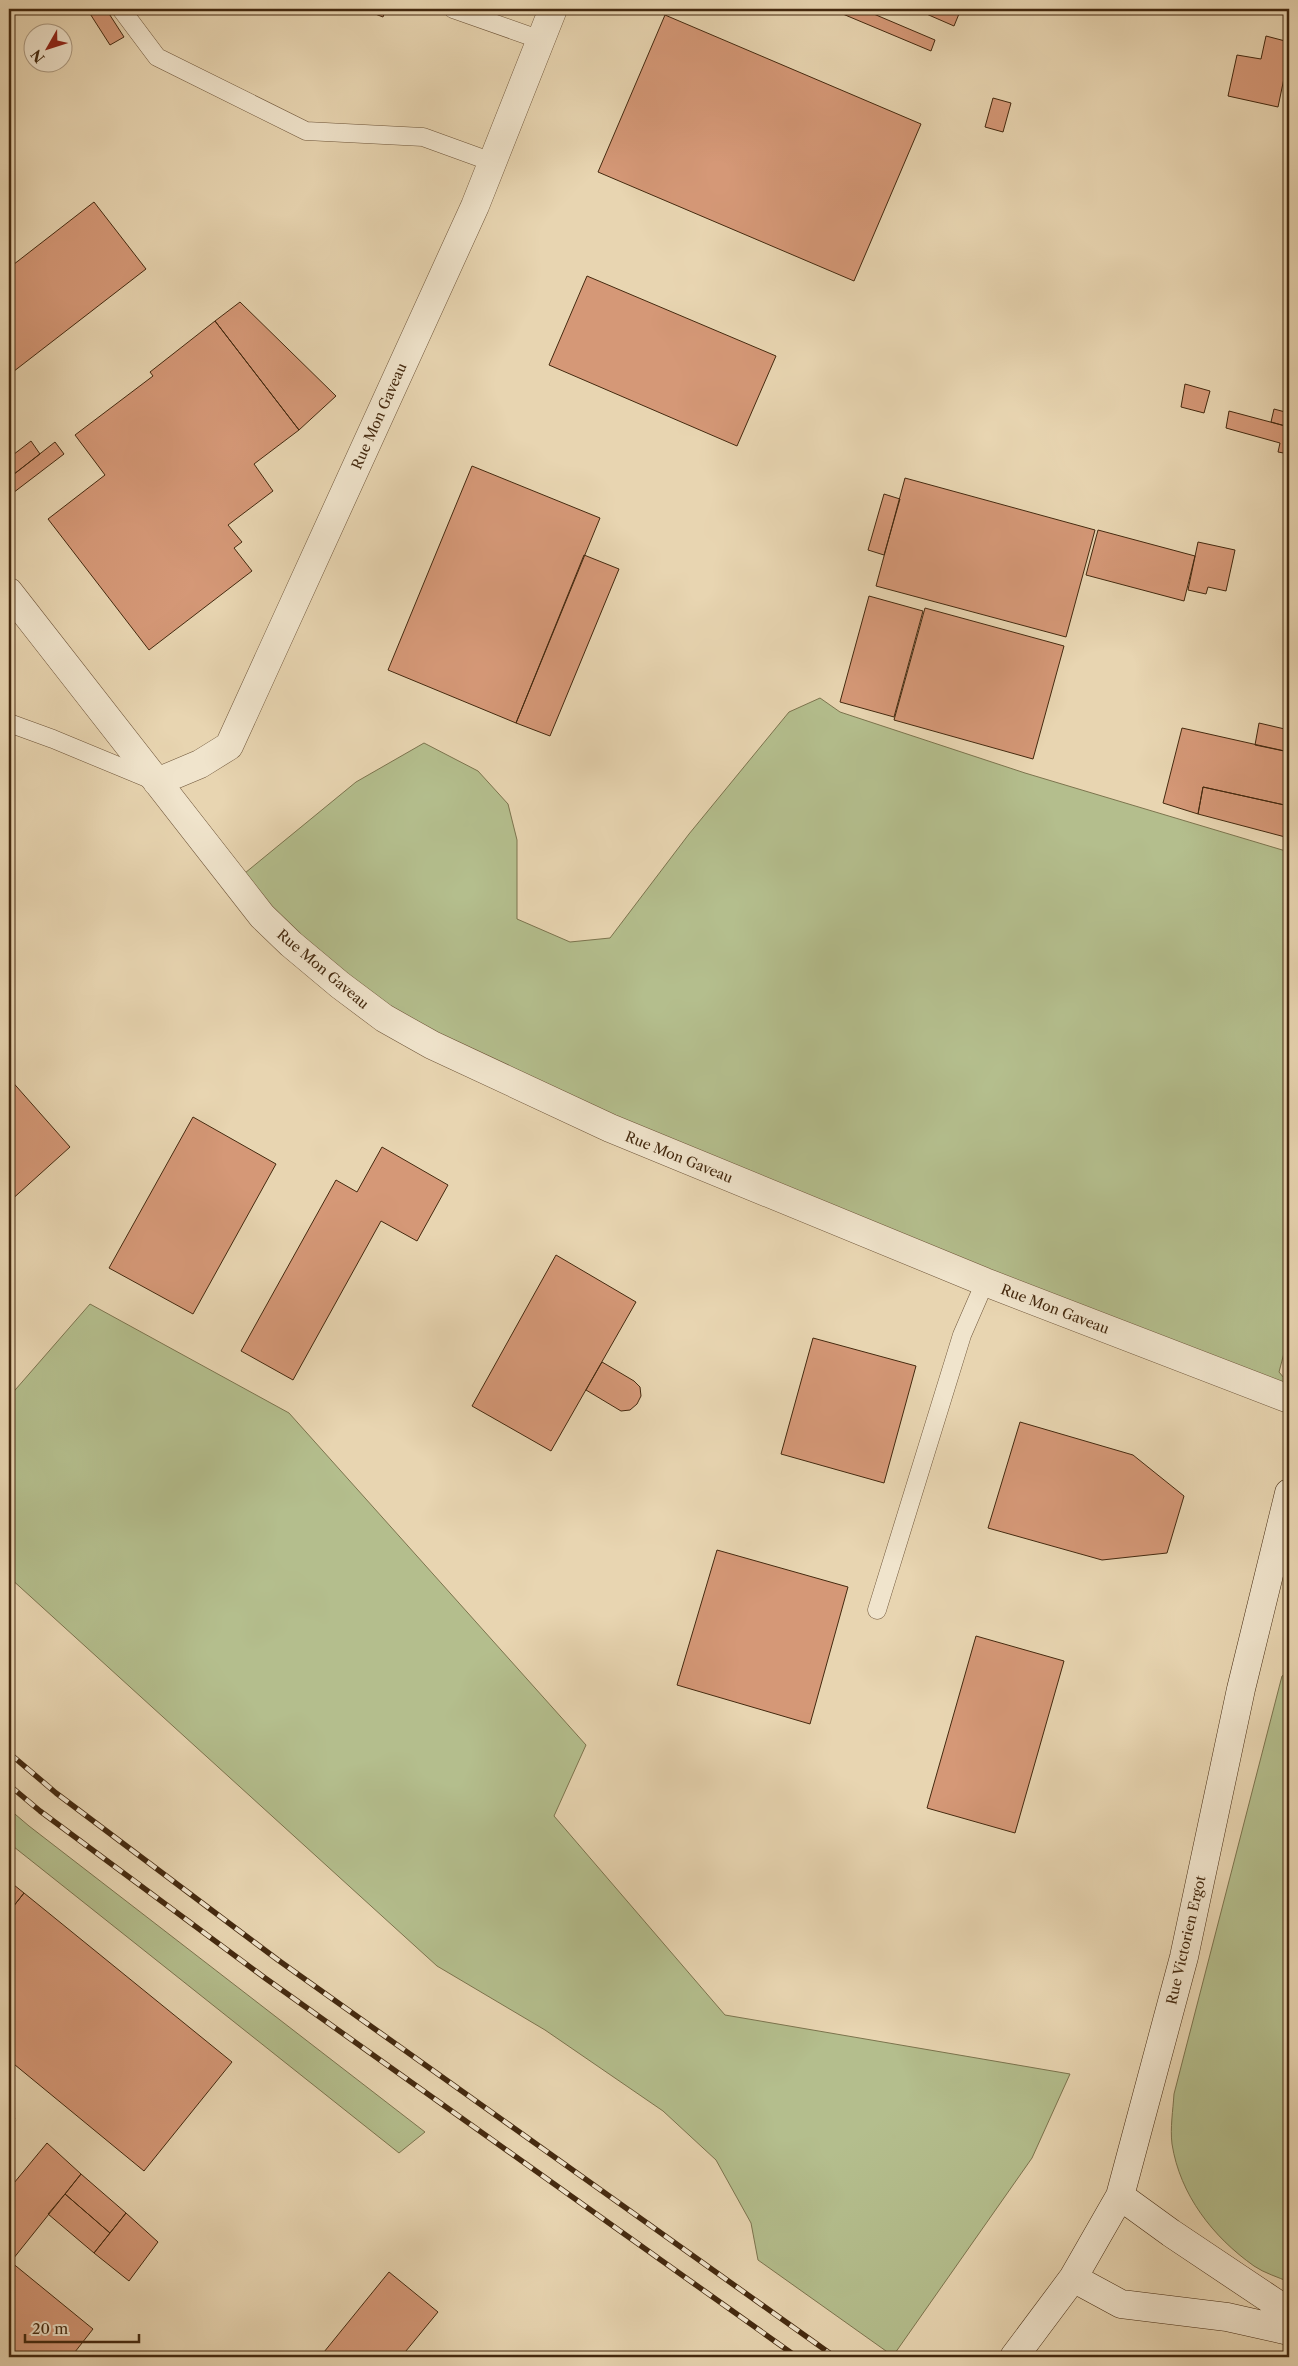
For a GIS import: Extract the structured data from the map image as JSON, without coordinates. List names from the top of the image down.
{
  "streets": {
    "street": ["Rue Mon Gaveau", "Rue Victorien Ergot"]
  },
  "scale_bar": "20 m",
  "north": "bottom left"
}
